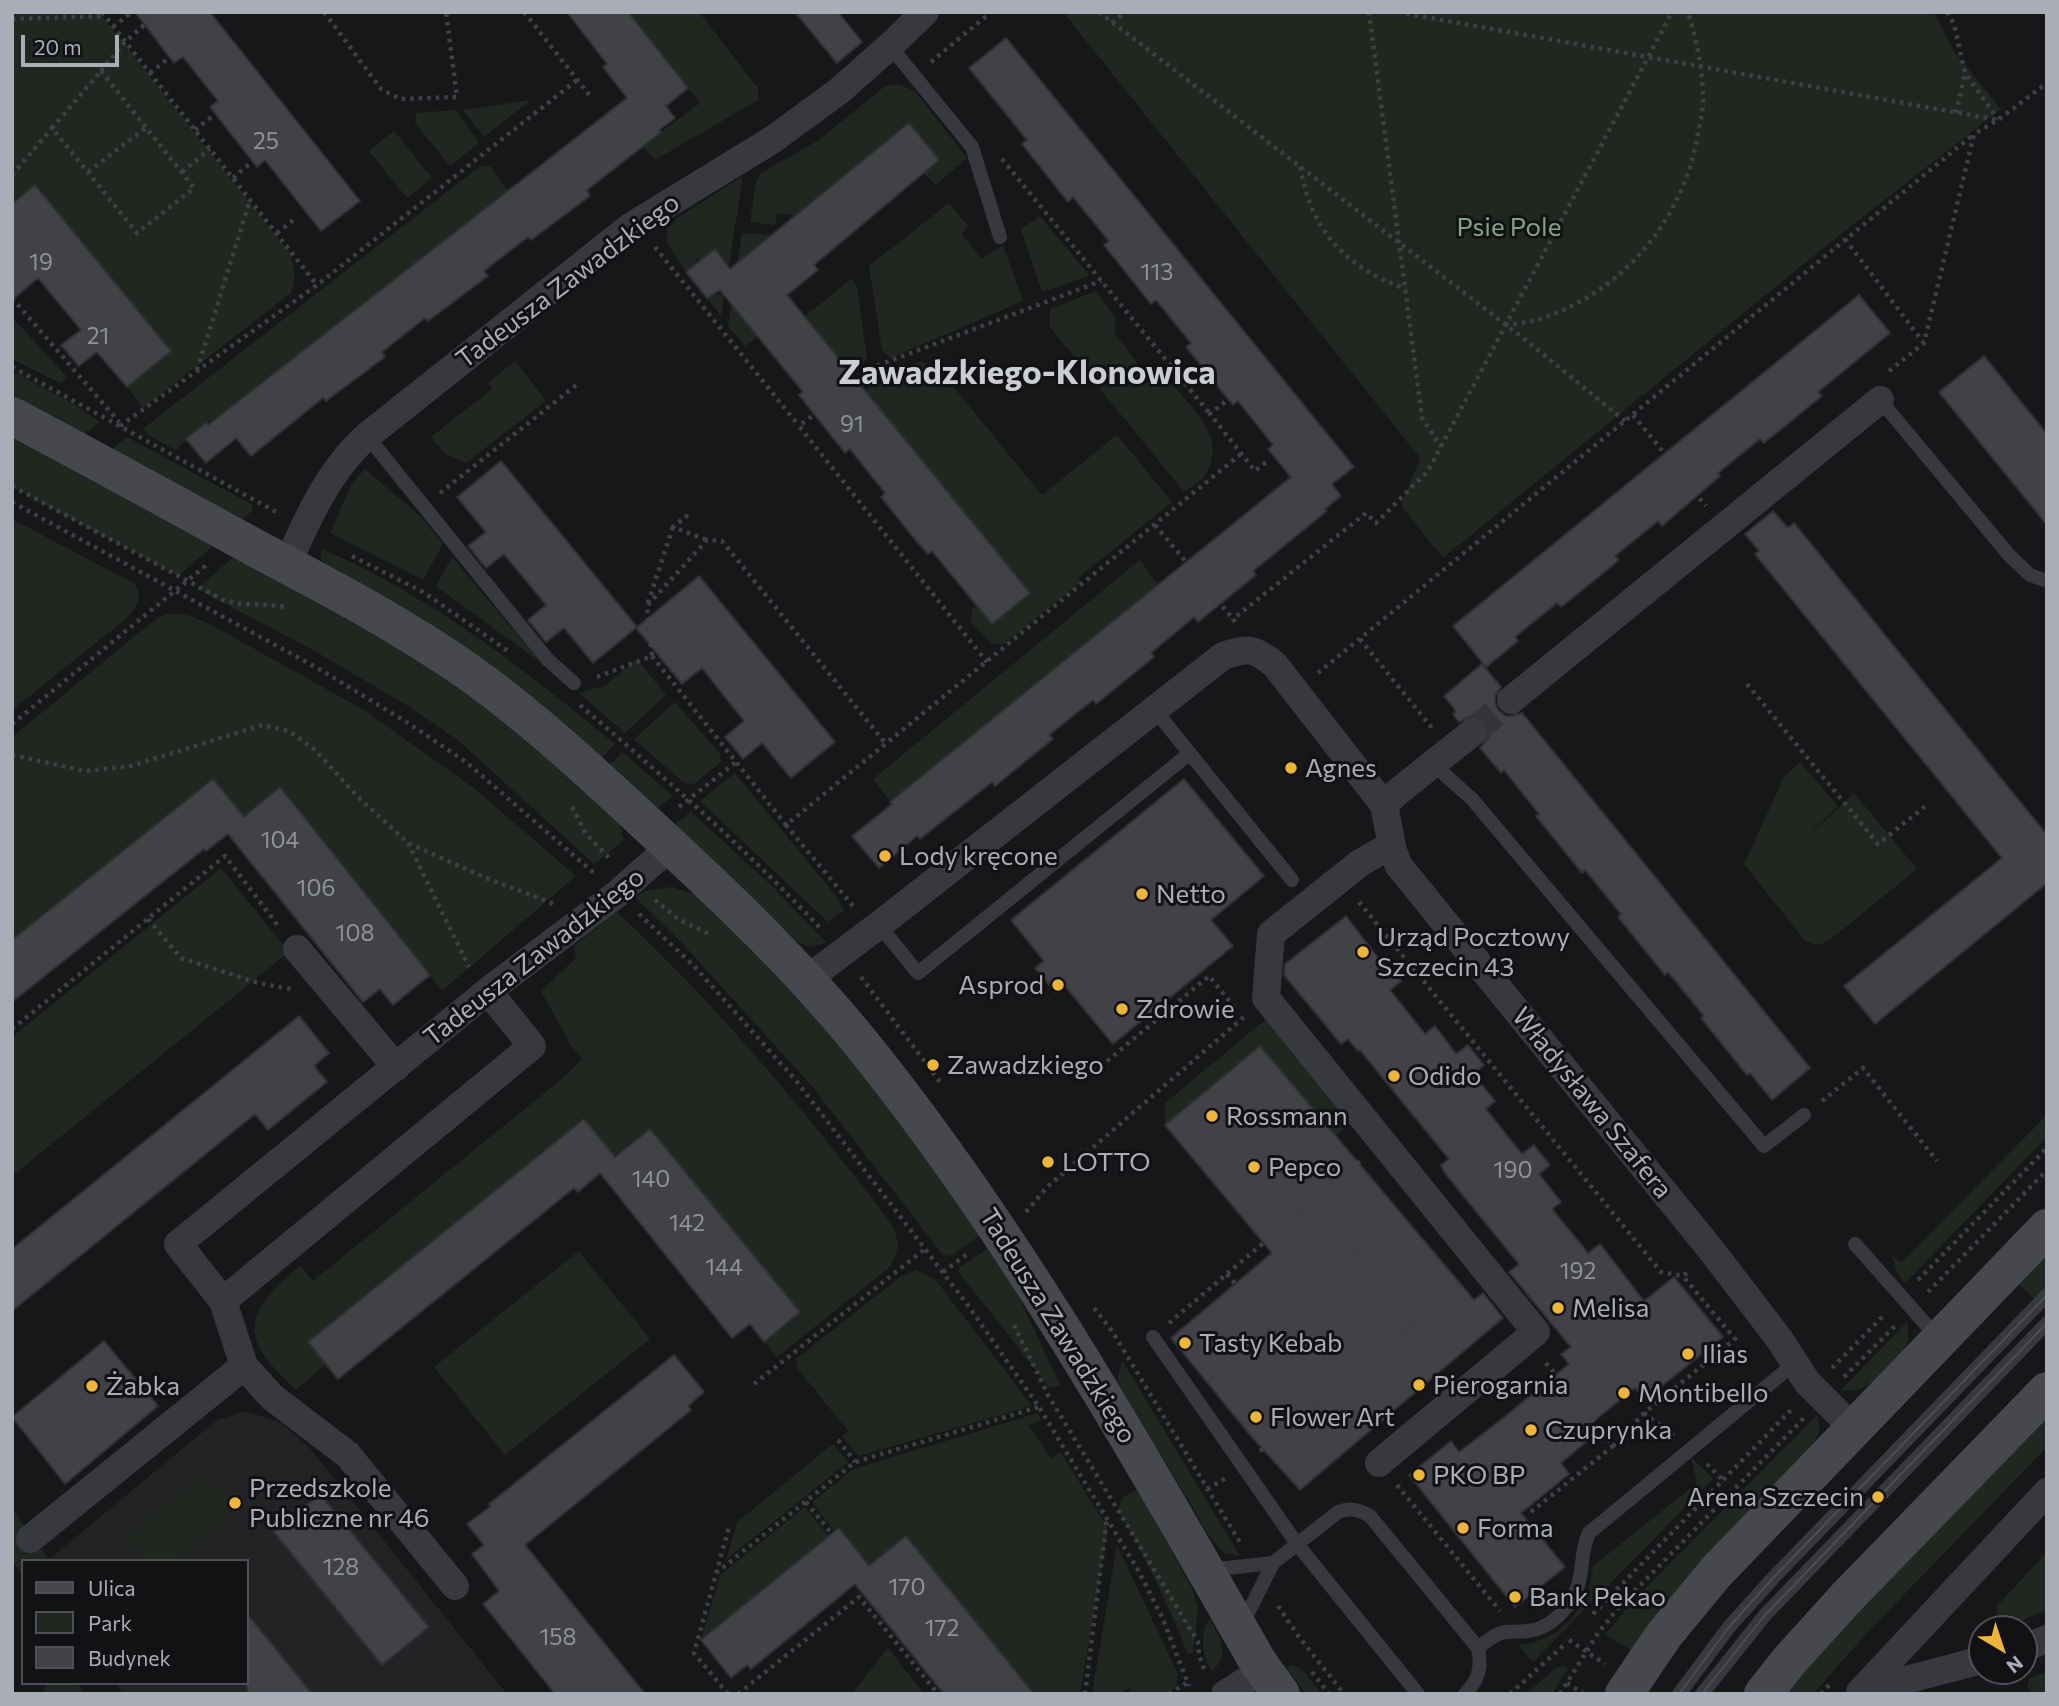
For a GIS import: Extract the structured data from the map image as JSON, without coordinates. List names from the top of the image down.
{
  "streets": {
    "street": ["Tadeusza Zawadzkiego", "Władysława Szafera"]
  },
  "districts": ["Zawadzkiego-Klonowica"],
  "parks": ["Psie Pole"],
  "places": [
    "Agnes",
    "Lody kręcone",
    "Netto",
    "Urząd Pocztowy Szczecin 43",
    "Asprod",
    "Zdrowie",
    "Zawadzkiego",
    "Odido",
    "Rossmann",
    "LOTTO",
    "Pepco",
    "Melisa",
    "Tasty Kebab",
    "Ilias",
    "Pierogarnia",
    "Żabka",
    "Montibello",
    "Flower Art",
    "Czuprynka",
    "PKO BP",
    "Arena Szczecin",
    "Przedszkole Publiczne nr 46",
    "Forma",
    "Bank Pekao"
  ],
  "house_numbers": [
    "25",
    "19",
    "113",
    "21",
    "91",
    "104",
    "106",
    "108",
    "190",
    "140",
    "142",
    "144",
    "192",
    "128",
    "170",
    "172",
    "158"
  ],
  "legend": ["Ulica", "Park", "Budynek"],
  "scale_bar": "20 m",
  "north": "bottom right"
}
